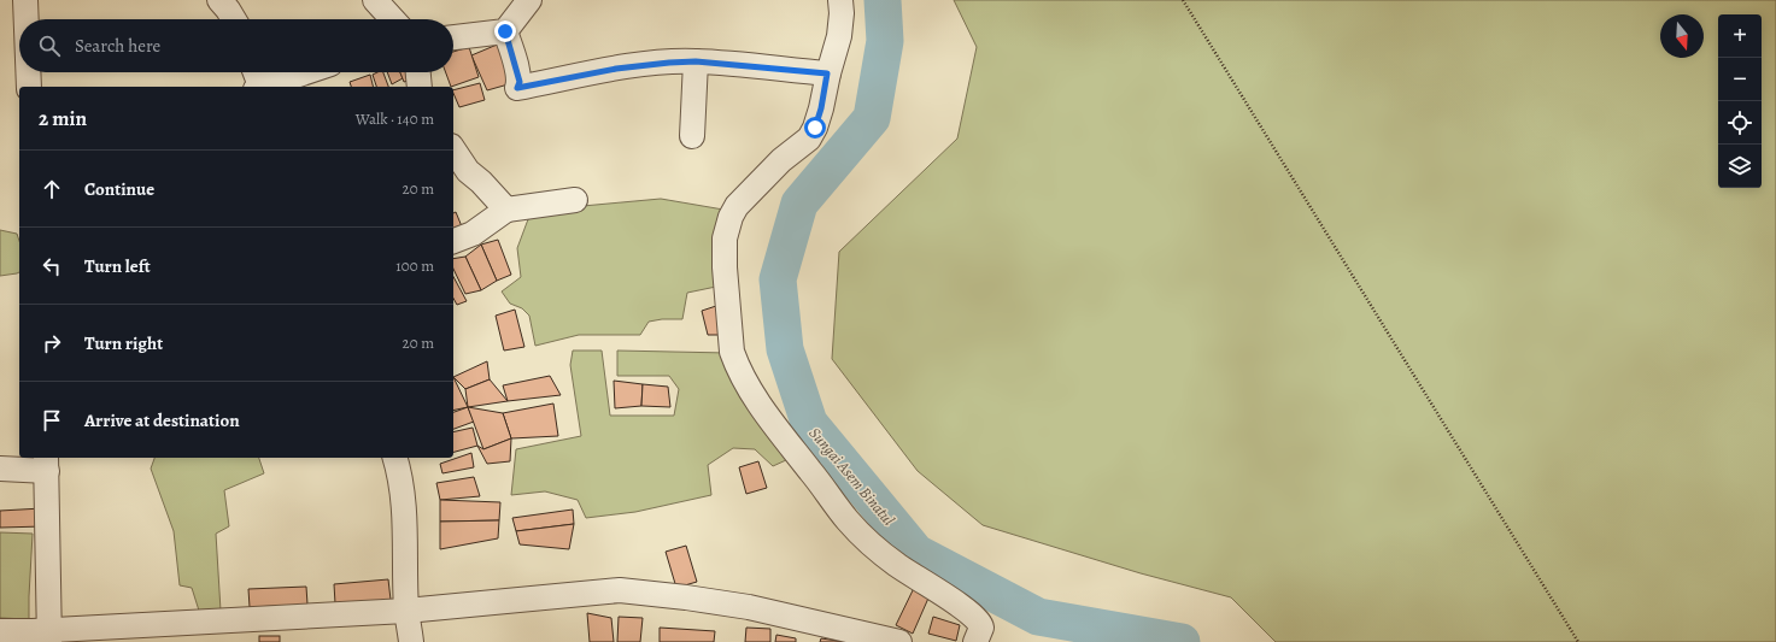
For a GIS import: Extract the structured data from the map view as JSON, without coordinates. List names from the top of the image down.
{
  "water": ["Sungai Asem Binatul"],
  "north": "bottom",
  "page": {
    "map_buttons": ["+", "−"],
    "search": "Search here",
    "heading": ["2 min", "Walk · 140 m"],
    "list": [
      ["Continue", "20 m"],
      ["Turn left", "100 m"],
      ["Turn right", "20 m"],
      "Arrive at destination"
    ]
  }
}
